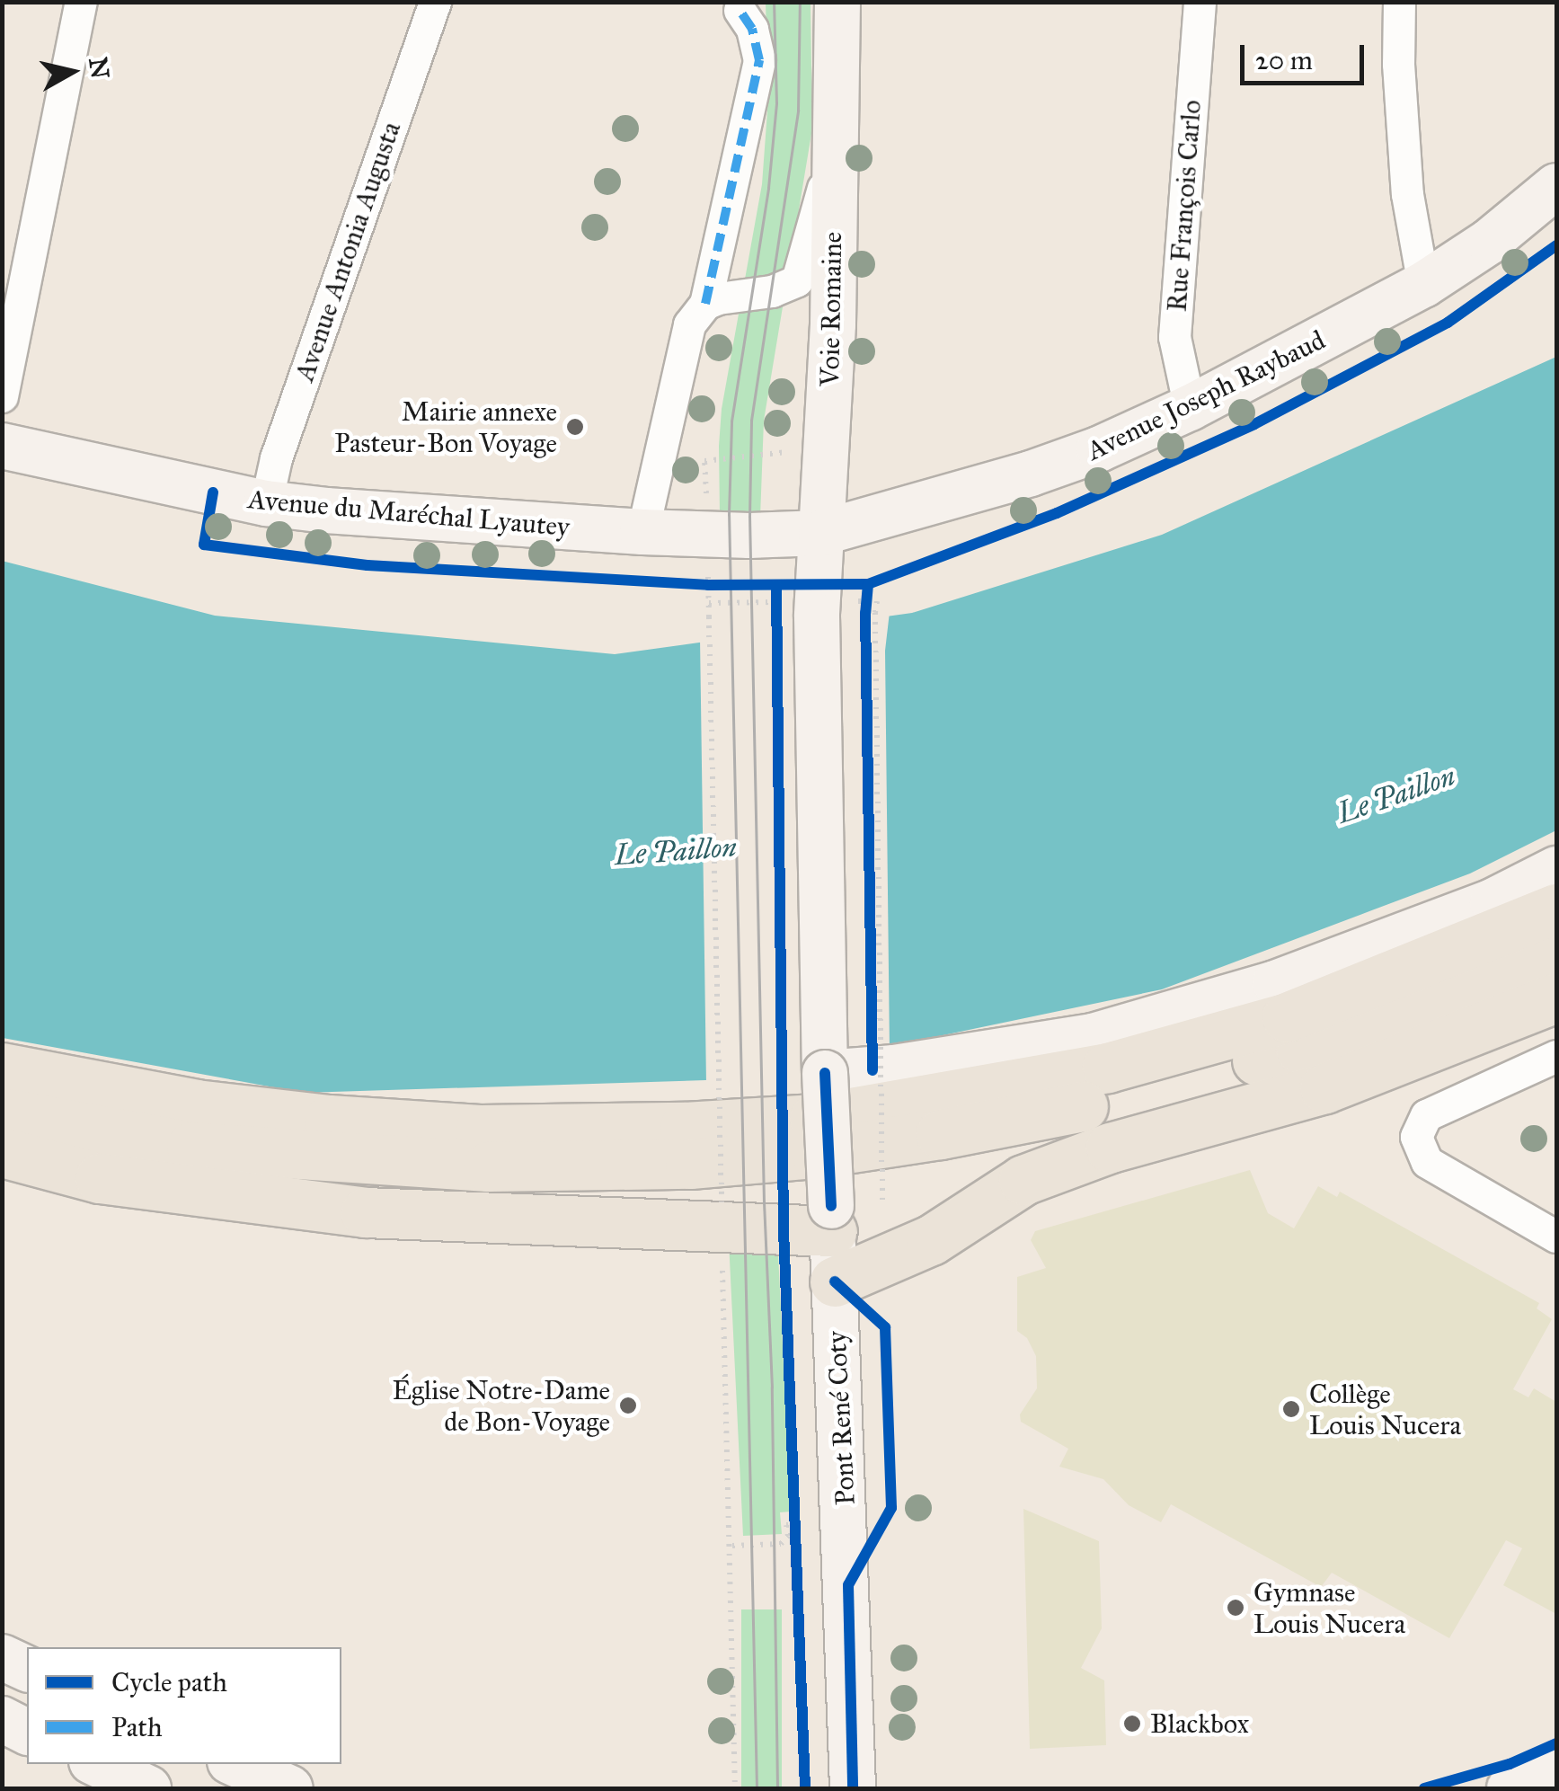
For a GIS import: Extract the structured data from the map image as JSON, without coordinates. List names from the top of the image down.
{
  "streets": {
    "main road": [
      "Voie Romaine",
      "Avenue Joseph Raybaud",
      "Avenue du Maréchal Lyautey",
      "Pont René Coty"
    ],
    "street": ["Rue François Carlo", "Avenue Antonia Augusta"]
  },
  "crossings": [
    ["Rue François Carlo", "Avenue Joseph Raybaud"],
    ["Avenue Antonia Augusta", "Avenue du Maréchal Lyautey"],
    ["Voie Romaine", "Avenue Joseph Raybaud"],
    ["Voie Romaine", "Avenue du Maréchal Lyautey"],
    ["Voie Romaine", "Pont René Coty"],
    ["Avenue Joseph Raybaud", "Avenue du Maréchal Lyautey"]
  ],
  "water": ["Le Paillon"],
  "places": [
    "Mairie annexe Pasteur-Bon Voyage",
    "Église Notre-Dame de Bon-Voyage",
    "Collège Louis Nucera",
    "Gymnase Louis Nucera",
    "Blackbox"
  ],
  "legend": ["Cycle path", "Path"],
  "scale_bar": "20 m",
  "north": "right"
}
